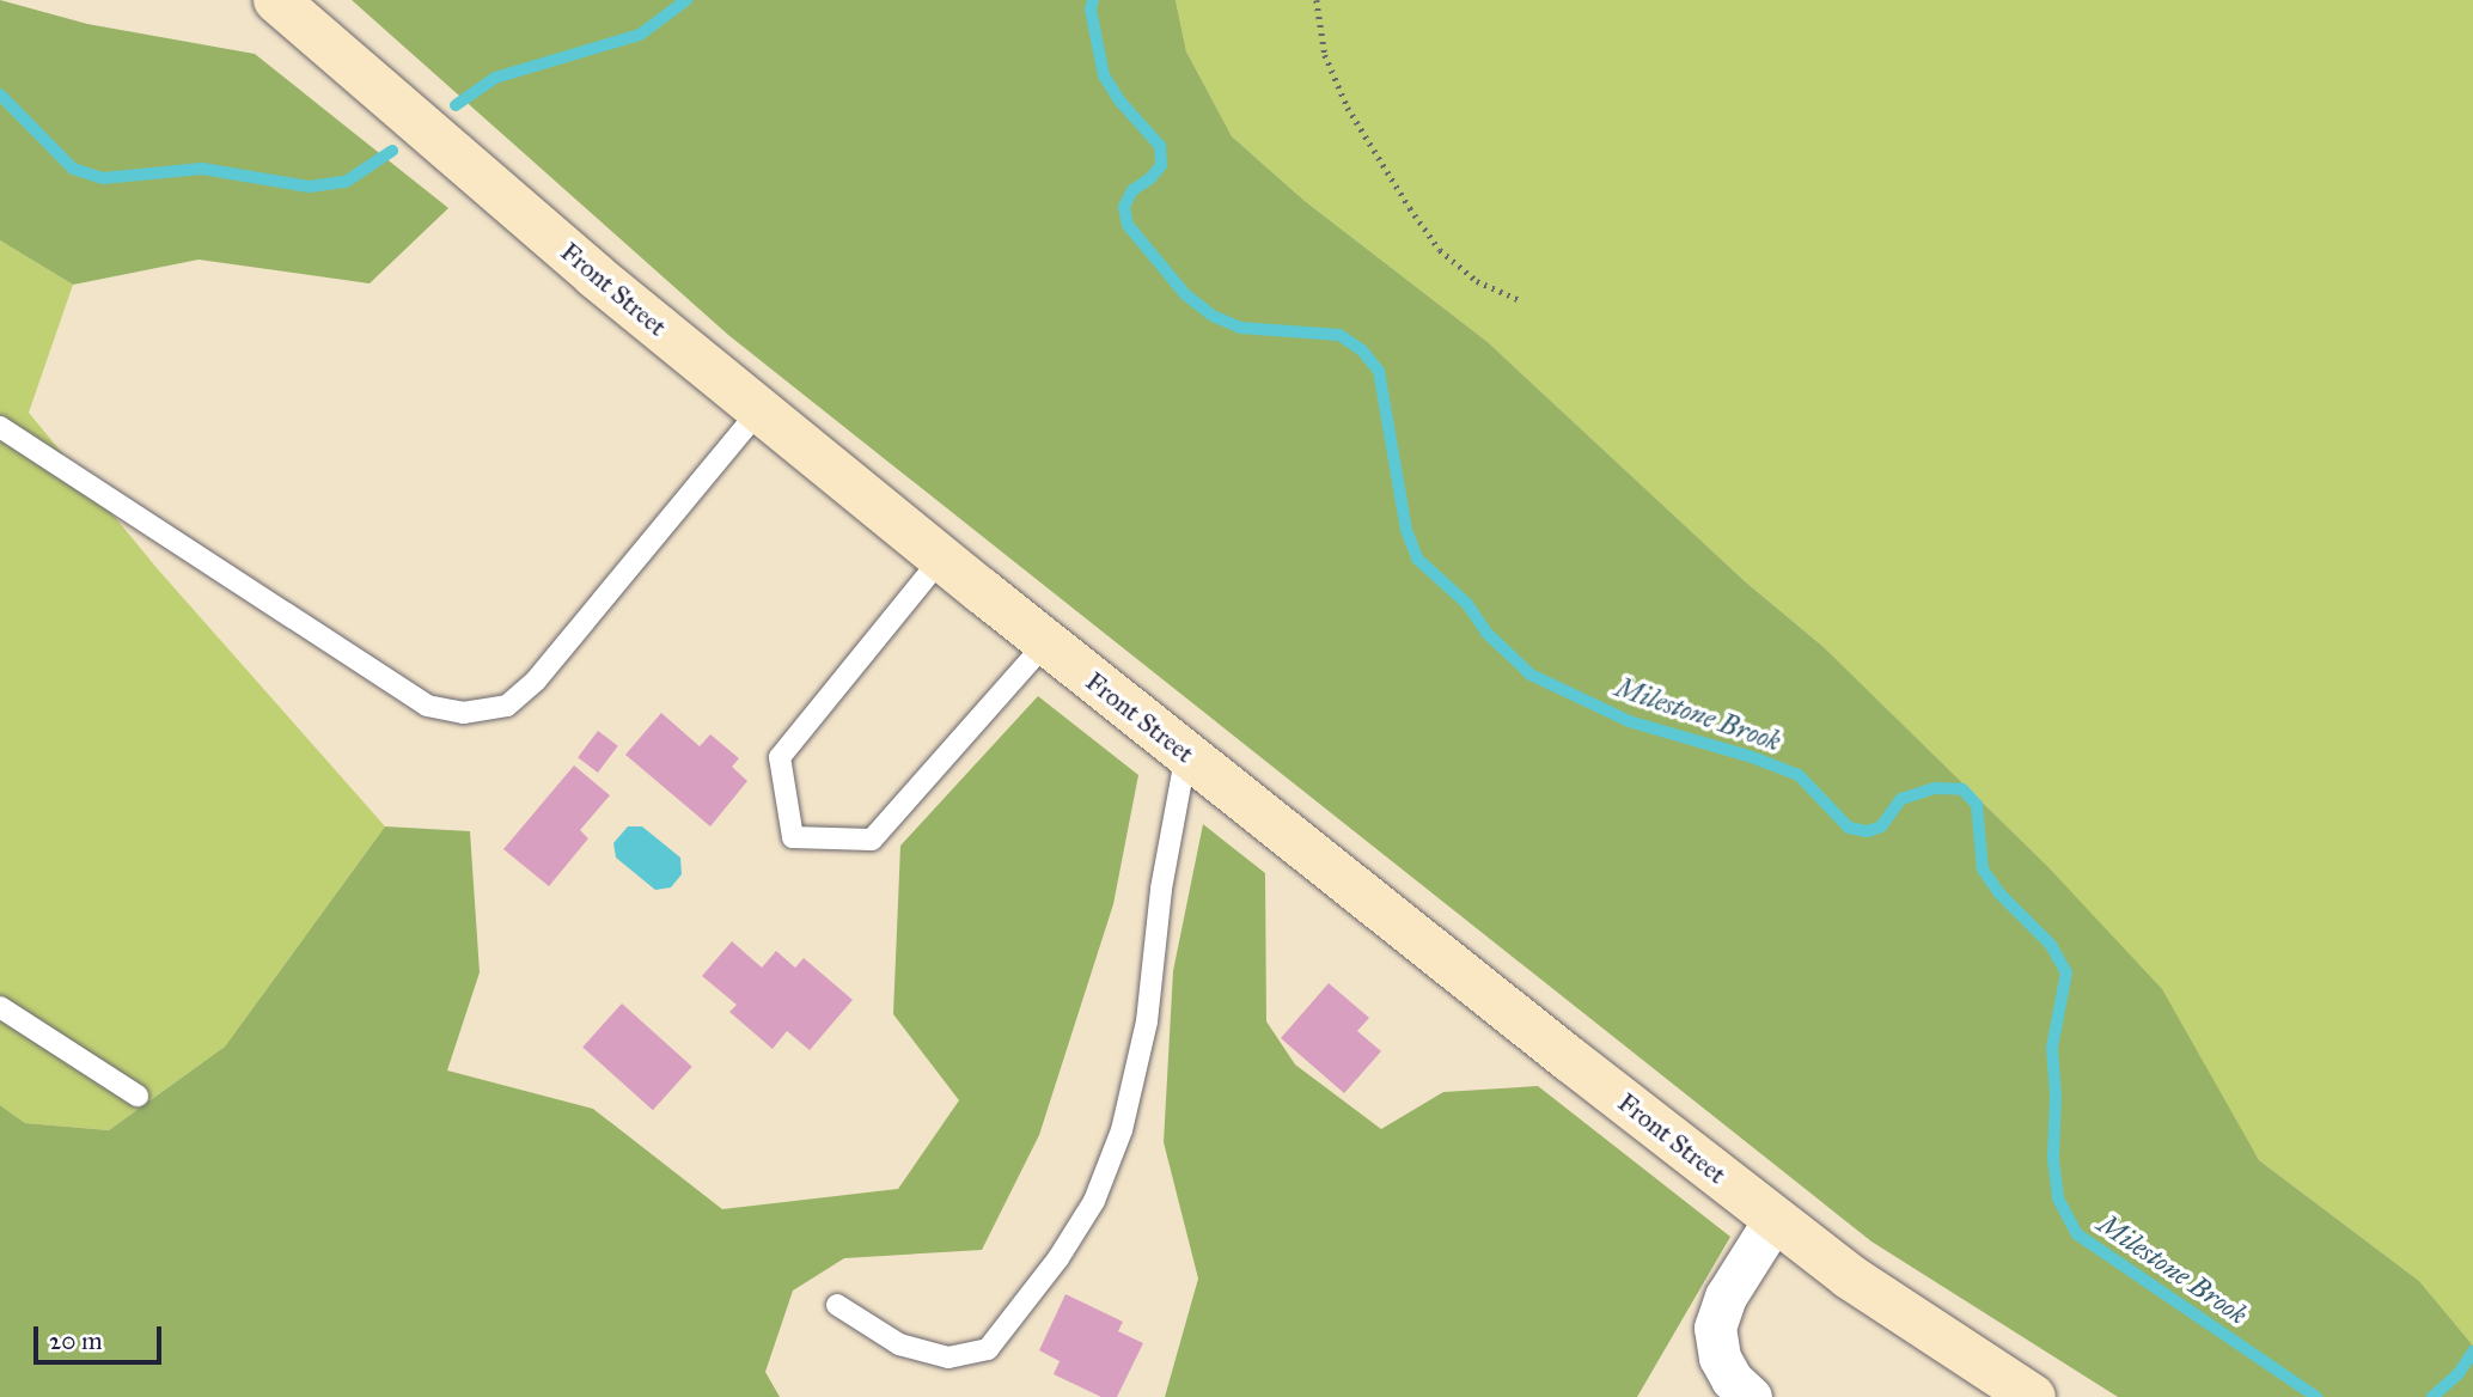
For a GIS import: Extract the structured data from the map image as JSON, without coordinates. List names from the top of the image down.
{
  "streets": {
    "main road": ["Front Street"]
  },
  "water": ["Milestone Brook"],
  "scale_bar": "20 m"
}
